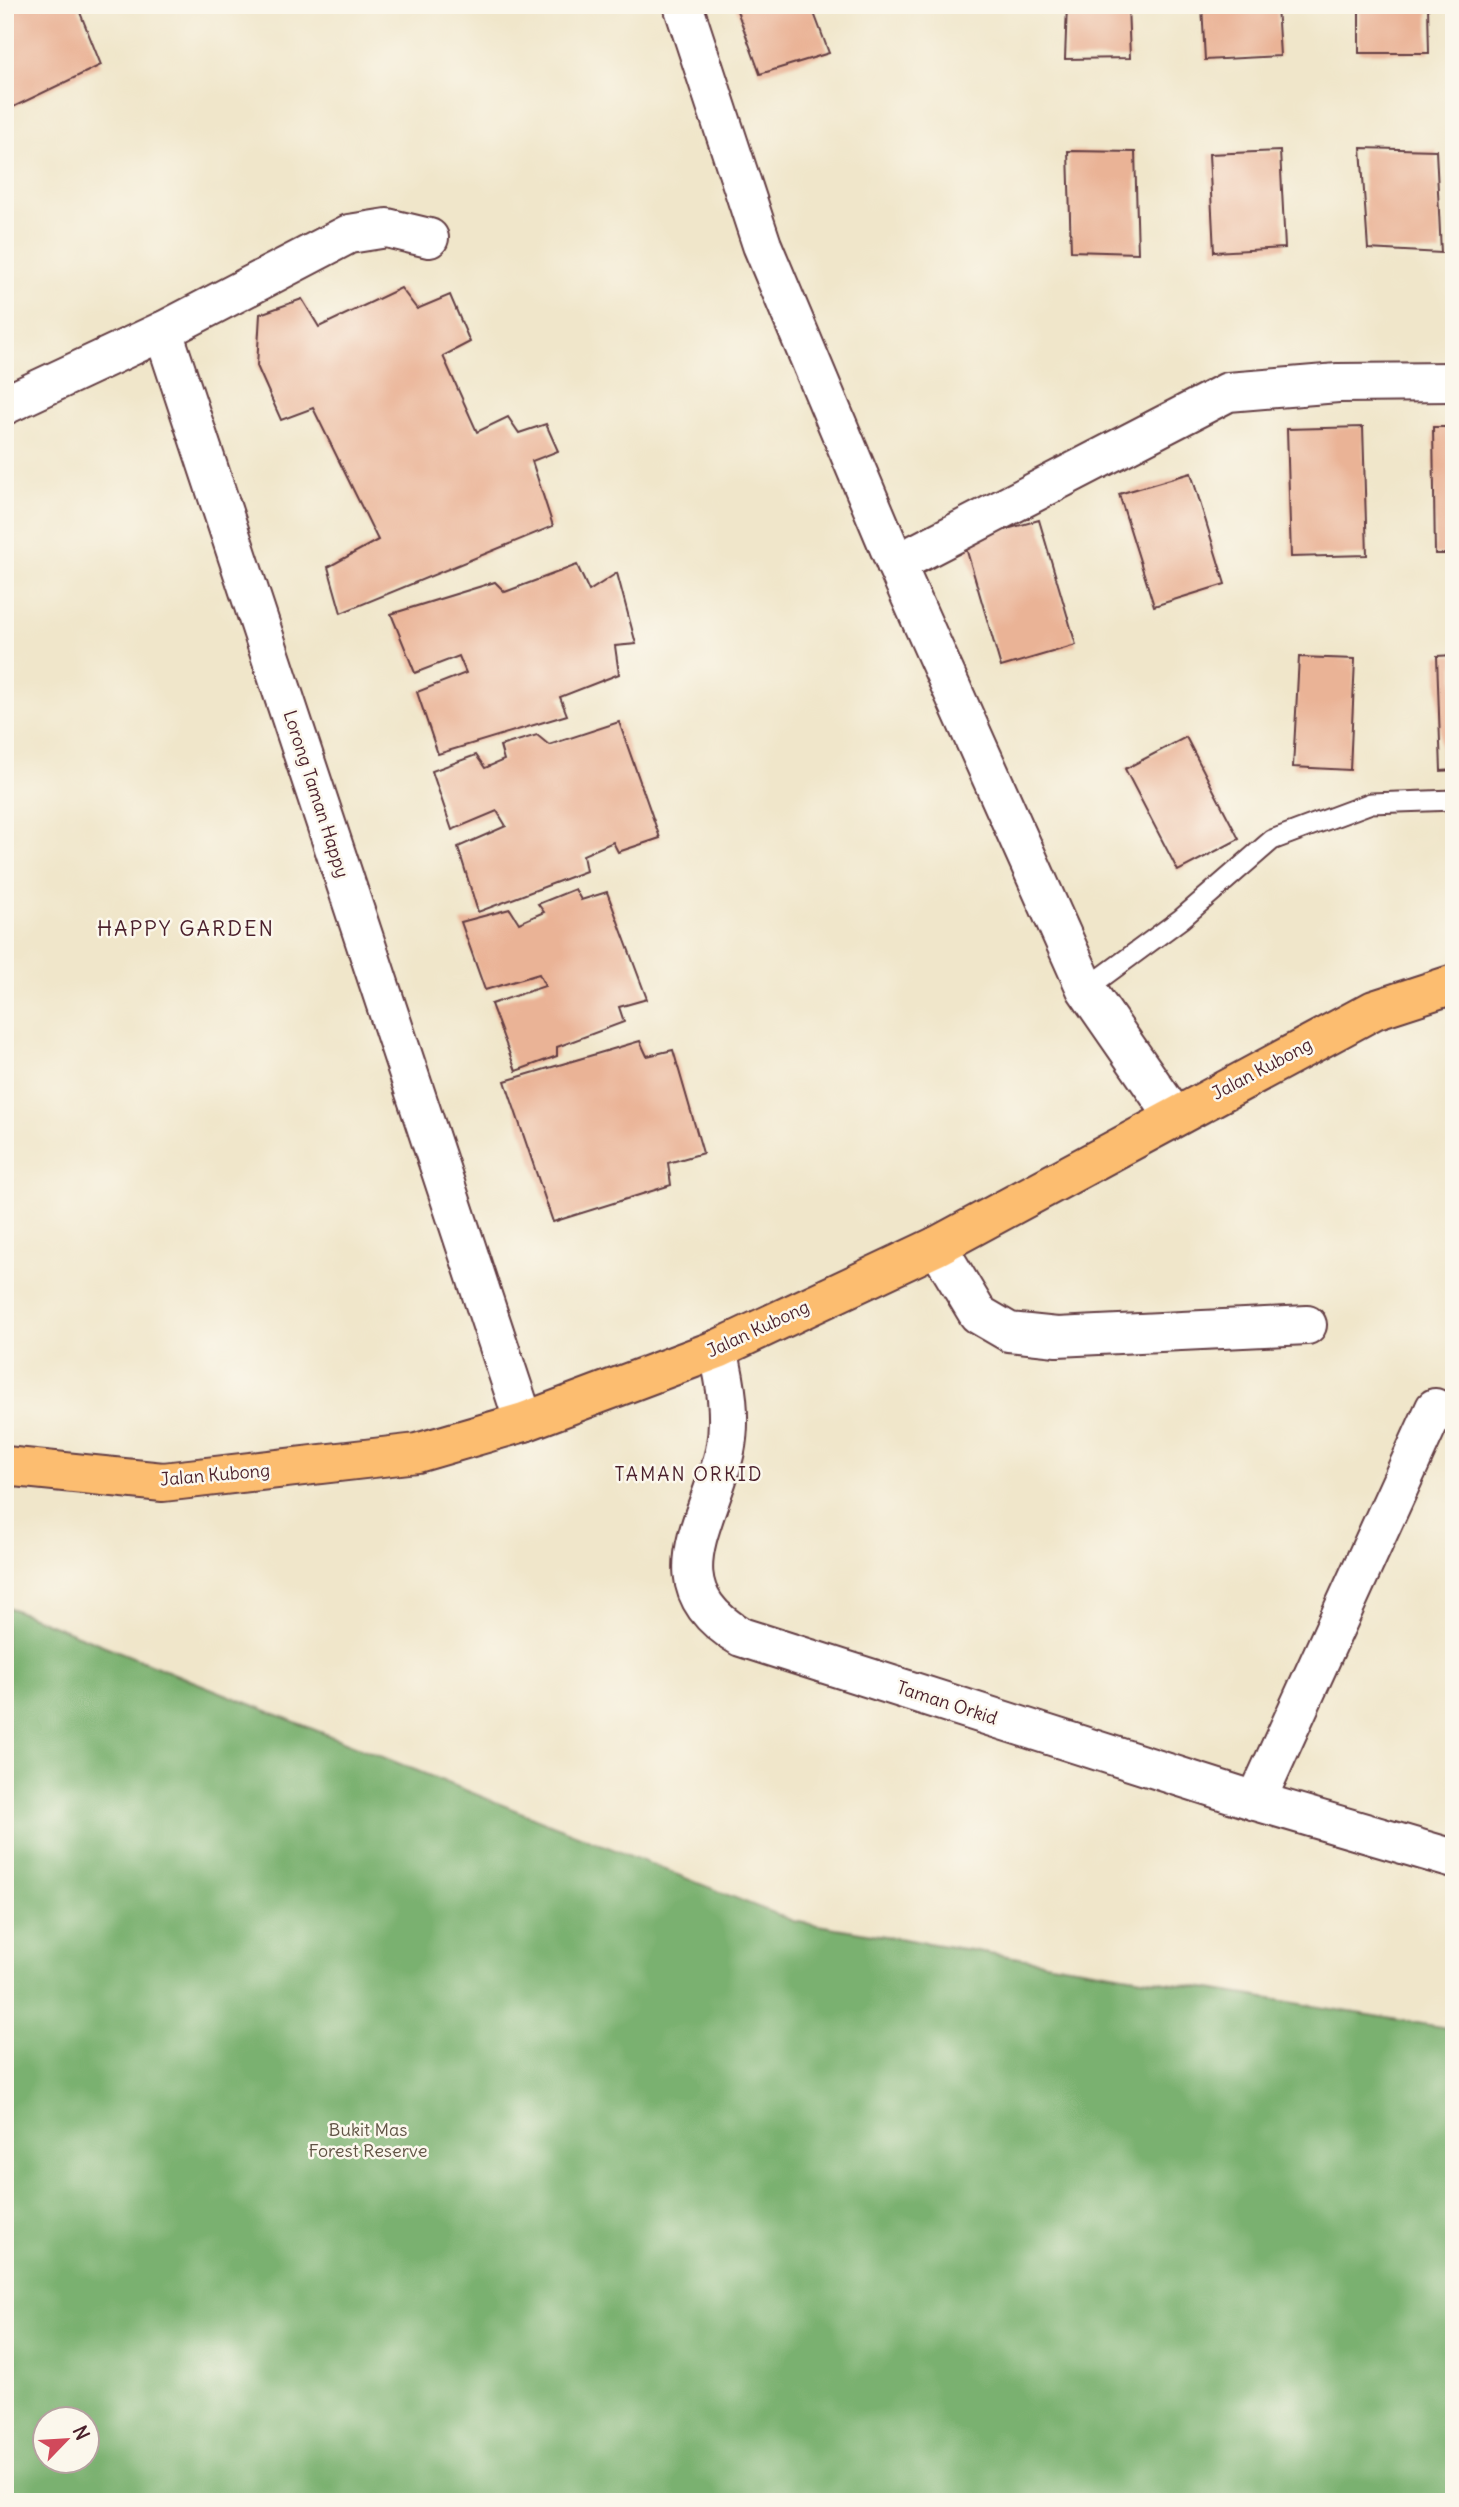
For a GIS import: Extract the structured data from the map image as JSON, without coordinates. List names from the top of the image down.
{
  "streets": {
    "highway": ["Jalan Kubong"],
    "street": ["Lorong Taman Happy", "Taman Orkid"]
  },
  "crossings": [
    ["Lorong Taman Happy", "Jalan Kubong"],
    ["Jalan Kubong", "Taman Orkid"]
  ],
  "districts": ["HAPPY GARDEN", "TAMAN ORKID"],
  "parks": ["Bukit Mas Forest Reserve"],
  "north": "top right"
}
